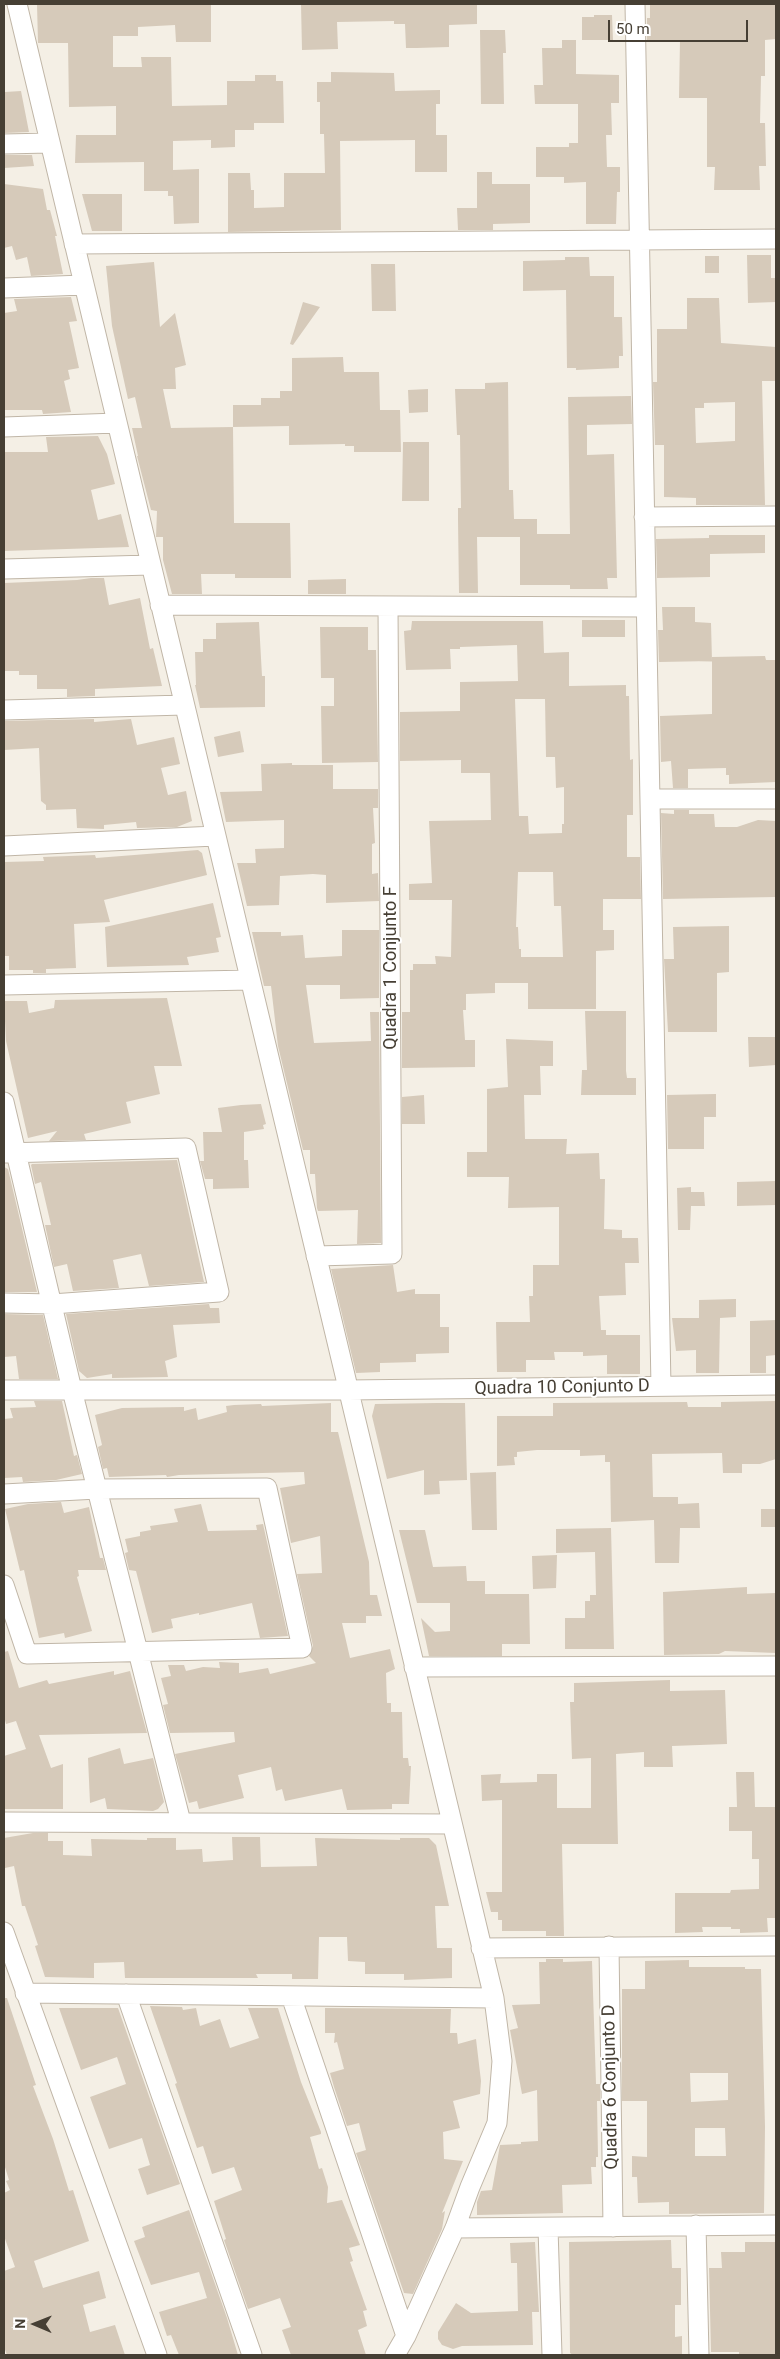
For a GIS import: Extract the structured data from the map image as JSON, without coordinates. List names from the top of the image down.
{
  "streets": {
    "street": ["Quadra 1 Conjunto F", "Quadra 10 Conjunto D", "Quadra 6 Conjunto D"]
  },
  "scale_bar": "50 m",
  "north": "left"
}
